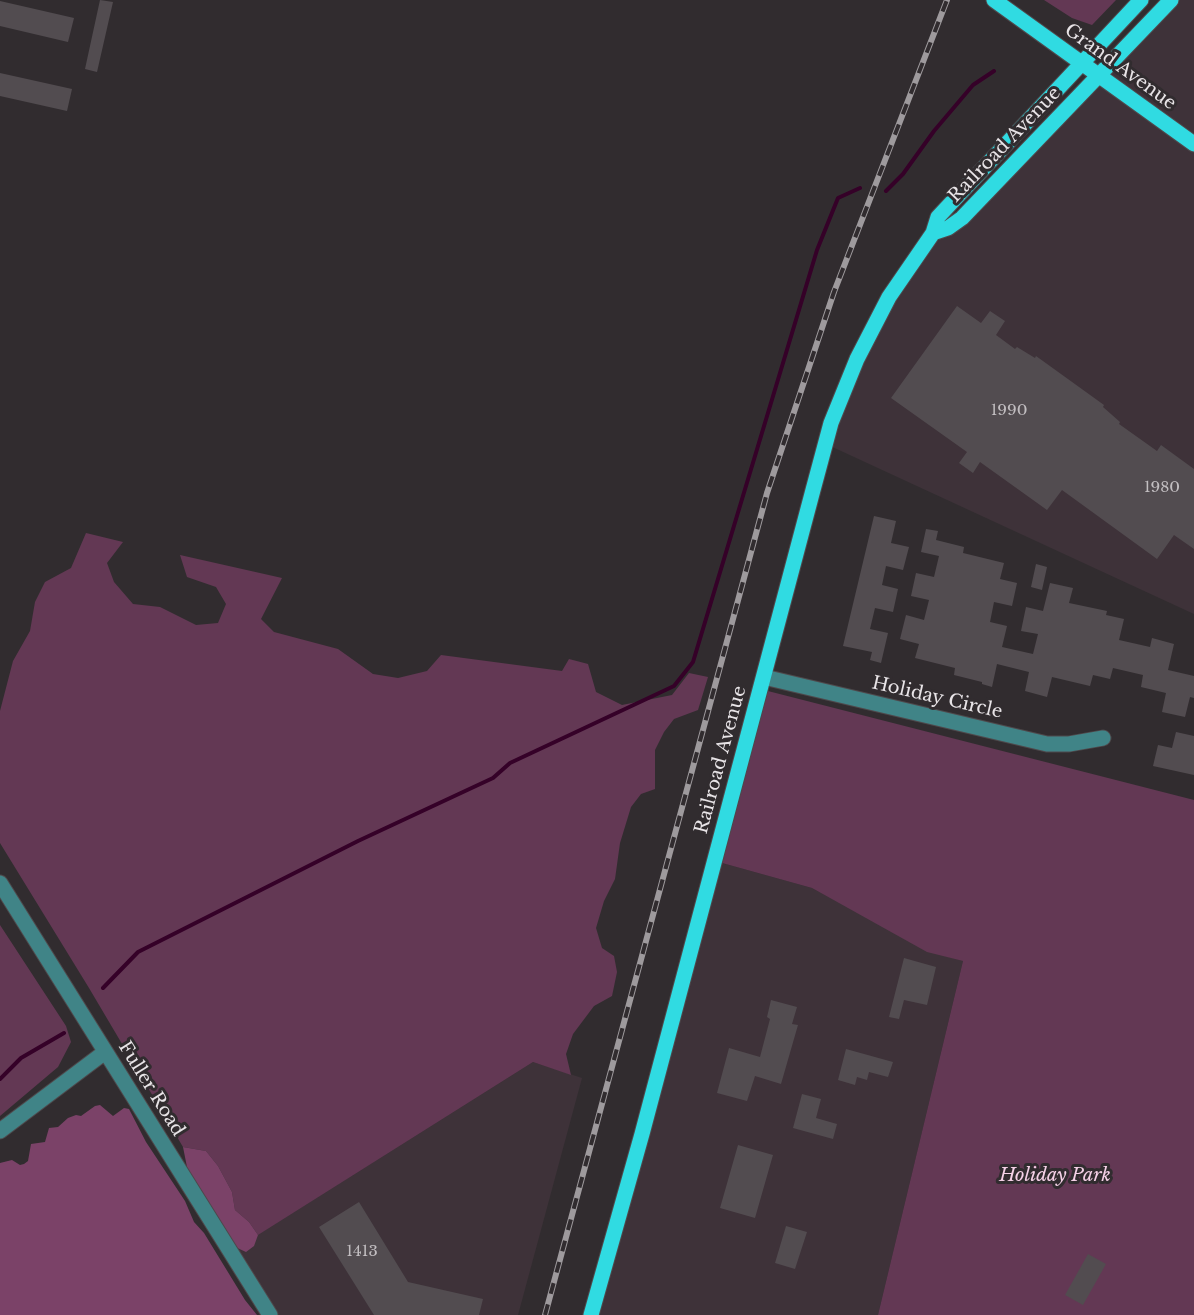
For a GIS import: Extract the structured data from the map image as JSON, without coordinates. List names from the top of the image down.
{
  "streets": {
    "main road": ["Grand Avenue", "Railroad Avenue"],
    "street": ["Holiday Circle", "Fuller Road"]
  },
  "crossings": [
    ["Grand Avenue", "Railroad Avenue"],
    ["Railroad Avenue", "Holiday Circle"]
  ],
  "parks": ["Holiday Park"],
  "house_numbers": ["1990", "1980", "1413"]
}
